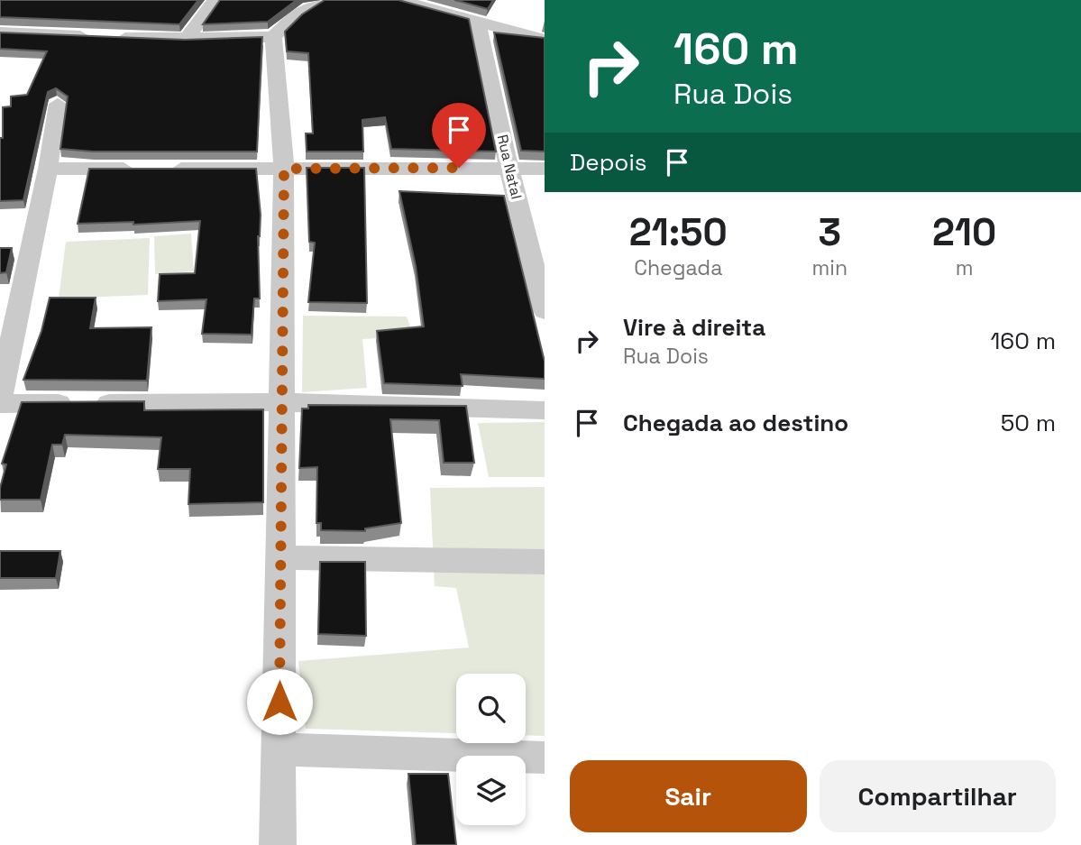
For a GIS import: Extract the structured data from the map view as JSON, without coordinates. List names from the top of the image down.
{
  "streets": {
    "street": ["Rua Natal"]
  },
  "page": {
    "turn": ["160 m", "Rua Dois"],
    "then": "Depois",
    "eta": [
      "21:50",
      "Chegada",
      "3",
      "min",
      "210",
      "m"
    ],
    "list": [
      {
        "name": "Vire à direita",
        "note": "Rua Dois",
        "value": "160 m"
      },
      {
        "name": "Chegada ao destino",
        "value": "50 m"
      }
    ],
    "buttons": ["Sair", "Compartilhar"]
  }
}
